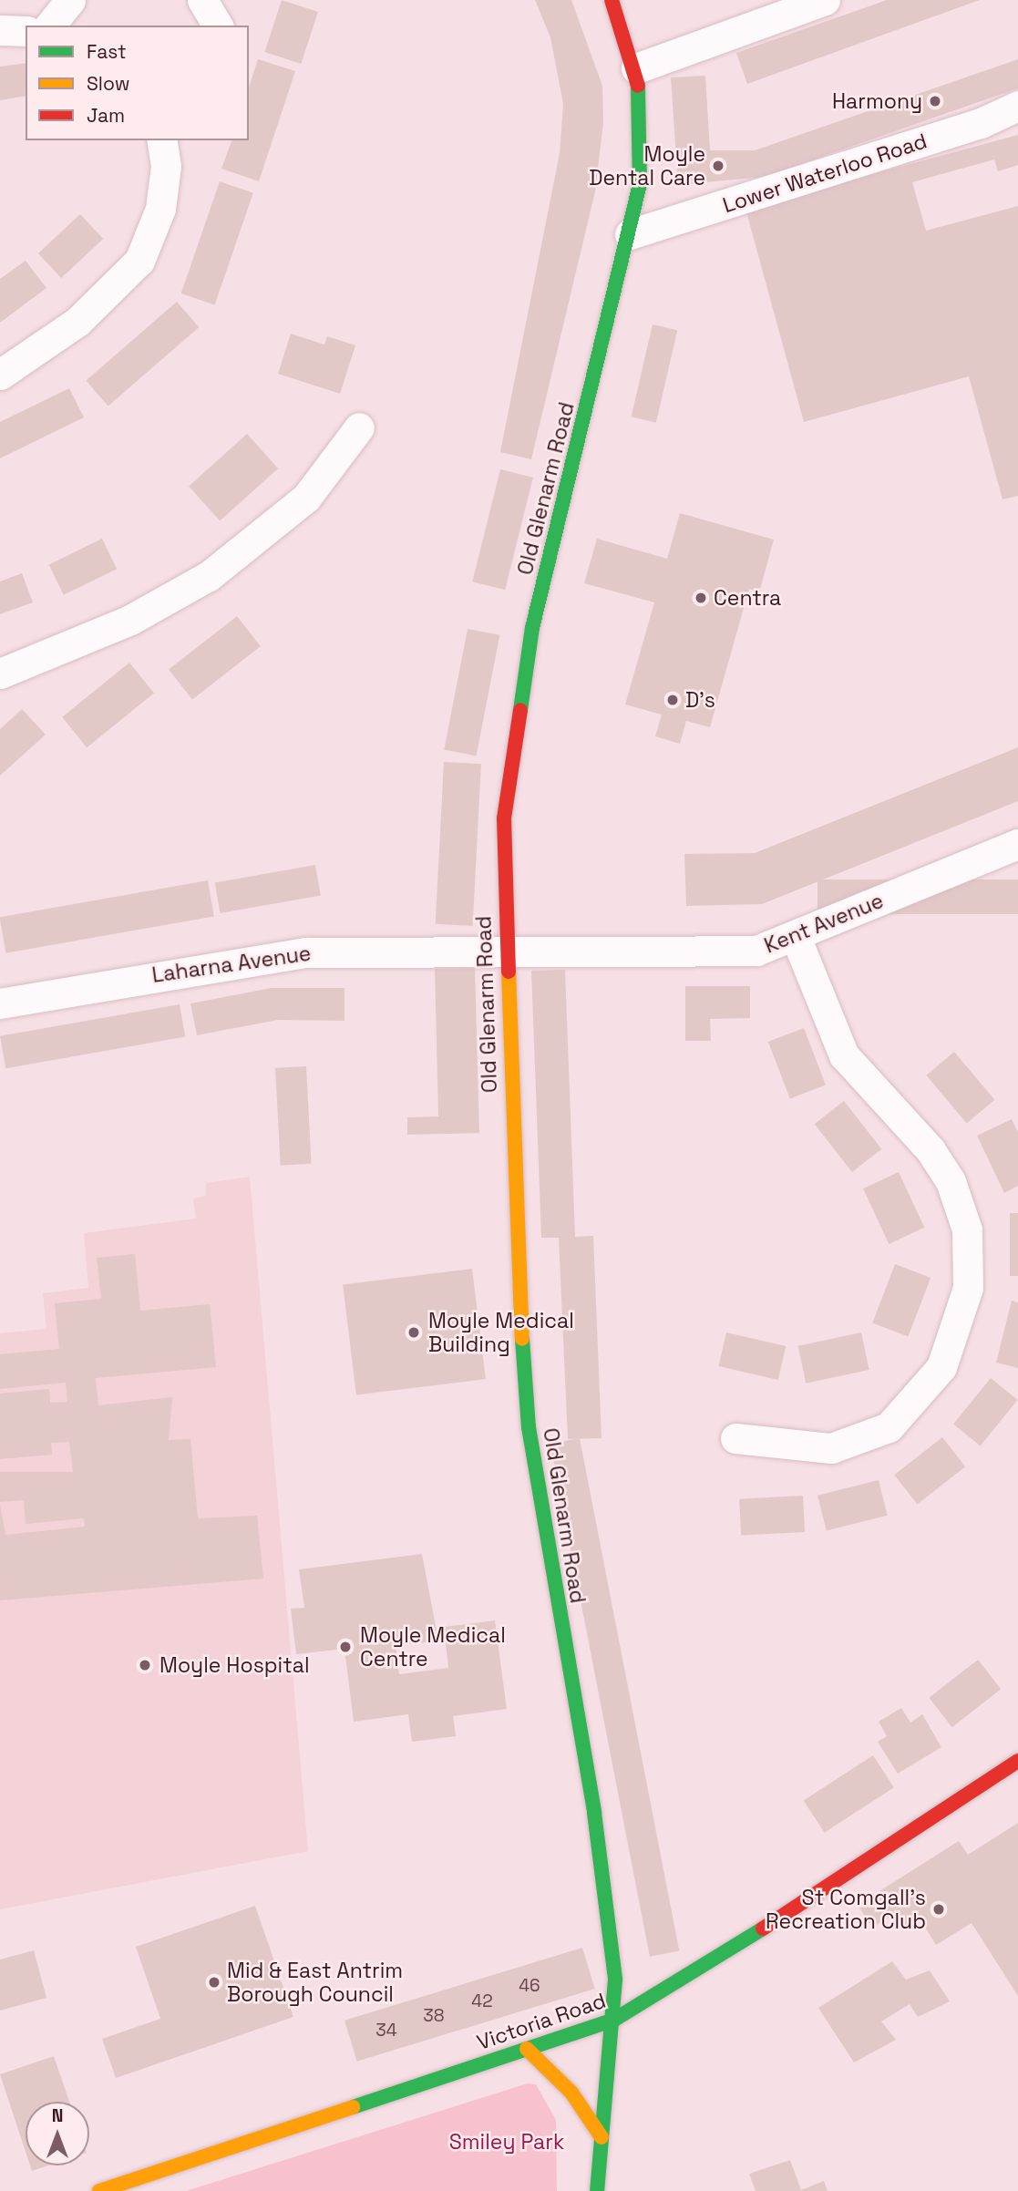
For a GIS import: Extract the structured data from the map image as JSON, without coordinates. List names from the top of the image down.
{
  "streets": {
    "street": [
      "Lower Waterloo Road",
      "Old Glenarm Road",
      "Kent Avenue",
      "Laharna Avenue",
      "Victoria Road"
    ]
  },
  "crossings": [
    ["Lower Waterloo Road", "Old Glenarm Road"],
    ["Old Glenarm Road", "Kent Avenue"],
    ["Old Glenarm Road", "Laharna Avenue"],
    ["Old Glenarm Road", "Victoria Road"],
    ["Kent Avenue", "Laharna Avenue"]
  ],
  "parks": ["Smiley Park"],
  "places": [
    "Harmony",
    "Moyle Dental Care",
    "Centra",
    "D's",
    "Moyle Medical Building",
    "Moyle Medical Centre",
    "Moyle Hospital",
    "St Comgall's Recreation Club",
    "Mid & East Antrim Borough Council"
  ],
  "house_numbers": [
    "46",
    "42",
    "38",
    "34"
  ],
  "legend": ["Fast", "Slow", "Jam"],
  "north": "top"
}
